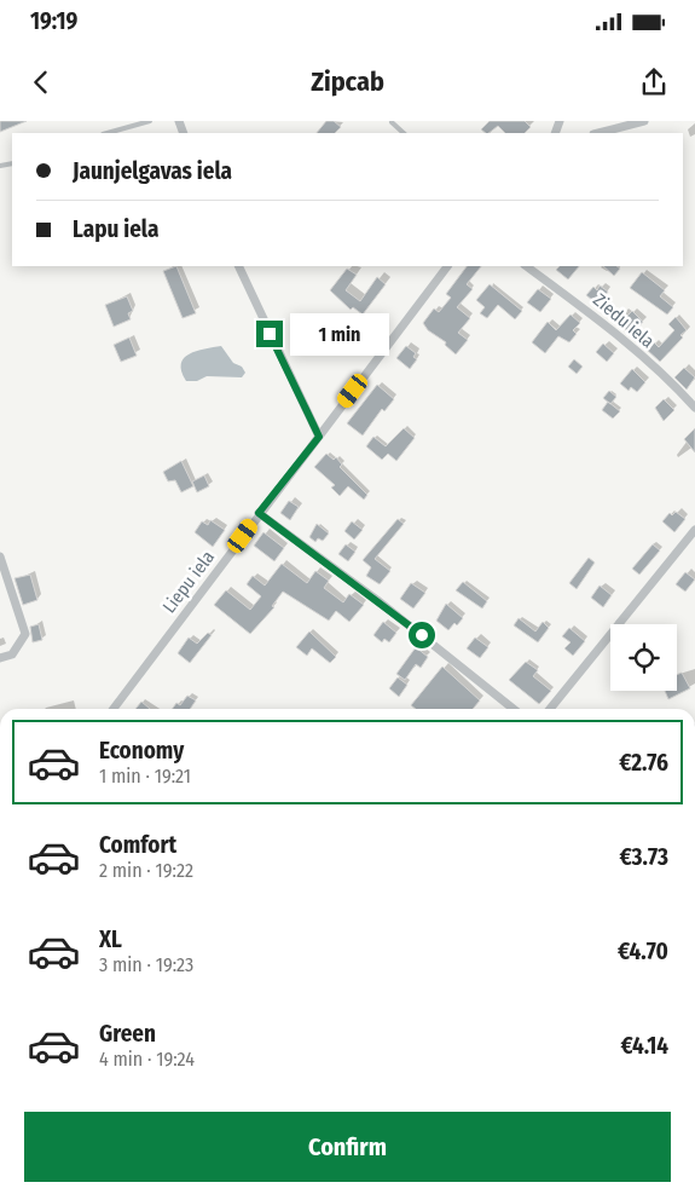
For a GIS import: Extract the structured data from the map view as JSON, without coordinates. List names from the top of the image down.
{
  "streets": {
    "street": ["Ziedu iela", "Liepu iela"]
  },
  "page": {
    "status": "19:19",
    "header": "Zipcab",
    "banner": ["Jaunjelgavas iela", "Lapu iela"],
    "bubble": "1 min",
    "list": [
      {
        "name": "Economy",
        "note": "1 min · 19:21",
        "value": "€2.76"
      },
      {
        "name": "Comfort",
        "note": "2 min · 19:22",
        "value": "€3.73"
      },
      {
        "name": "XL",
        "note": "3 min · 19:23",
        "value": "€4.70"
      },
      {
        "name": "Green",
        "note": "4 min · 19:24",
        "value": "€4.14"
      }
    ],
    "buttons": "Confirm"
  }
}
